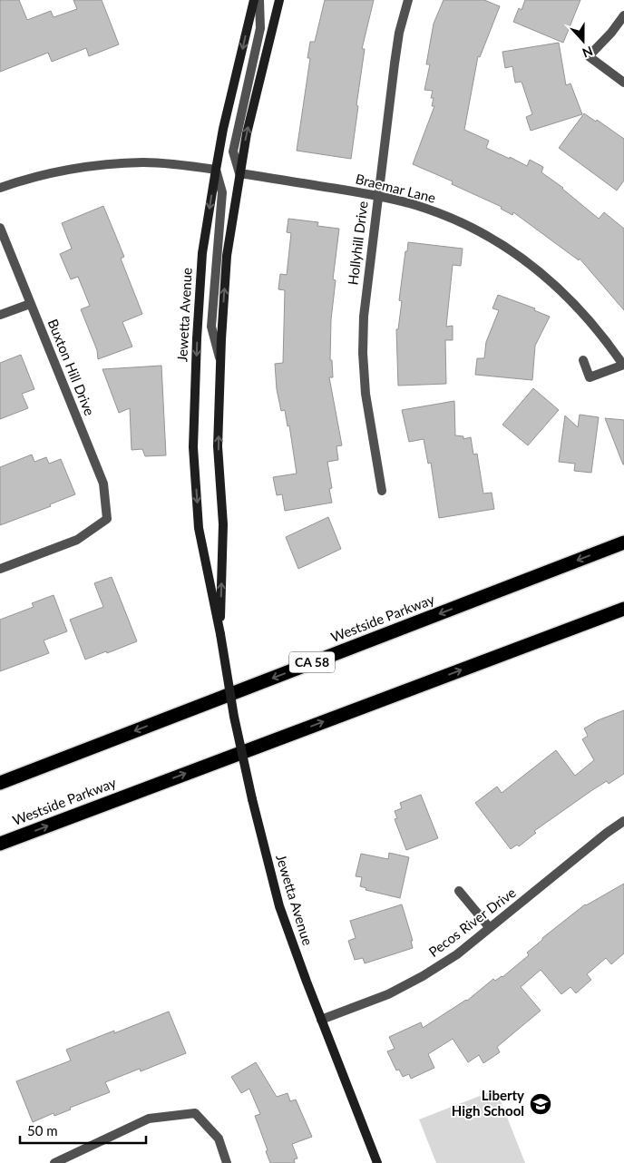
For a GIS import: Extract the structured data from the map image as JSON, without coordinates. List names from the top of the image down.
{
  "streets": {
    "highway": ["Westside Parkway", "CA 58"],
    "street": [
      "Braemar Lane",
      "Hollyhill Drive",
      "Jewetta Avenue",
      "Buxton Hill Drive",
      "Pecos River Drive"
    ]
  },
  "crossings": [
    ["Braemar Lane", "Hollyhill Drive"],
    ["Braemar Lane", "Jewetta Avenue"],
    ["Jewetta Avenue", "Pecos River Drive"]
  ],
  "places": {
    "school or university": ["Liberty High School"]
  },
  "scale_bar": "50 m",
  "north": "bottom"
}
